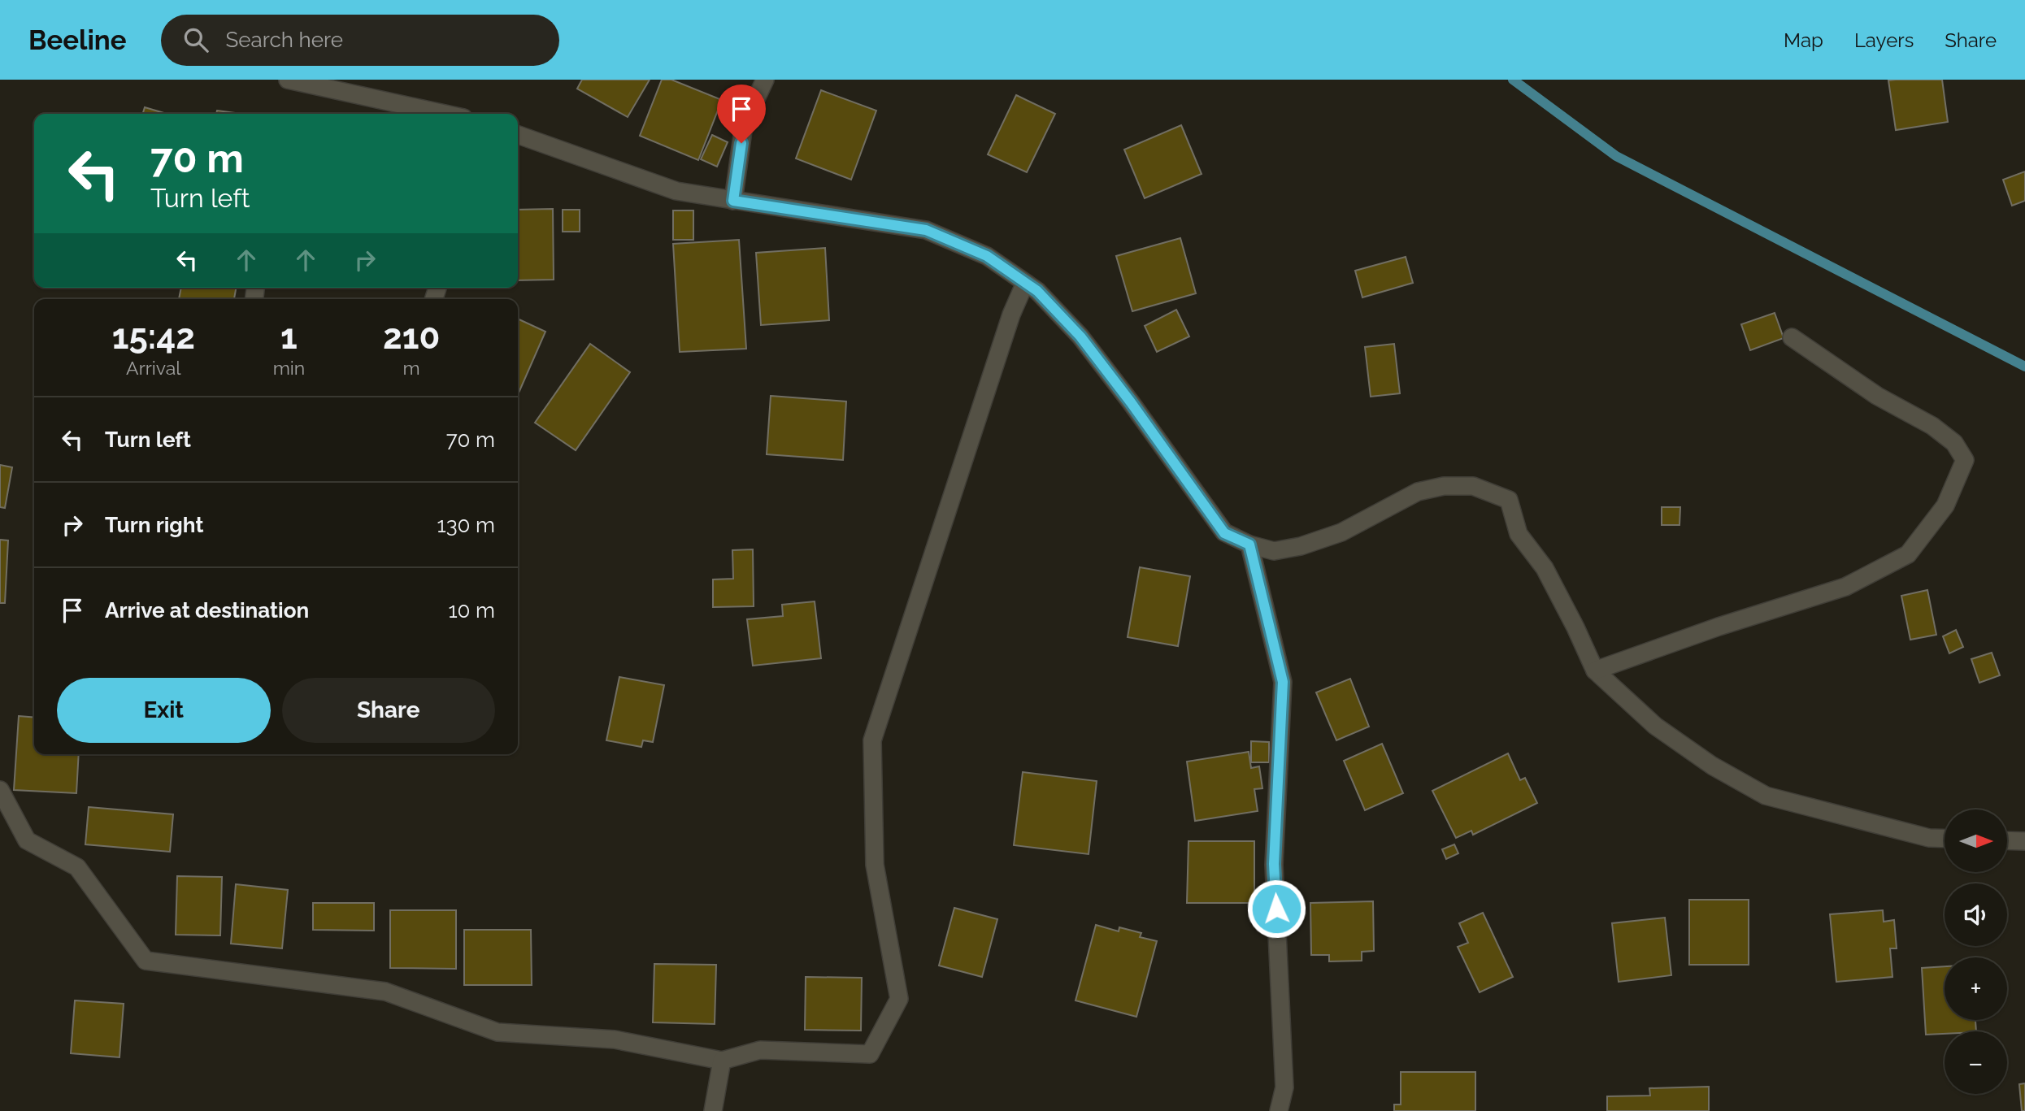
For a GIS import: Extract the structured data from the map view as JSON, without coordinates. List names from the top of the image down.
{
  "north": "right",
  "page": {
    "header": "Beeline",
    "search": "Search here",
    "nav": ["Map", "Layers", "Share"],
    "turn": ["70 m", "Turn left"],
    "eta": [
      "15:42",
      "Arrival",
      "1",
      "min",
      "210",
      "m"
    ],
    "list": [
      {
        "name": "Turn left",
        "value": "70 m"
      },
      {
        "name": "Turn right",
        "value": "130 m"
      },
      {
        "name": "Arrive at destination",
        "value": "10 m"
      }
    ],
    "buttons": ["Exit", "Share"],
    "map_buttons": ["+", "−"]
  }
}
